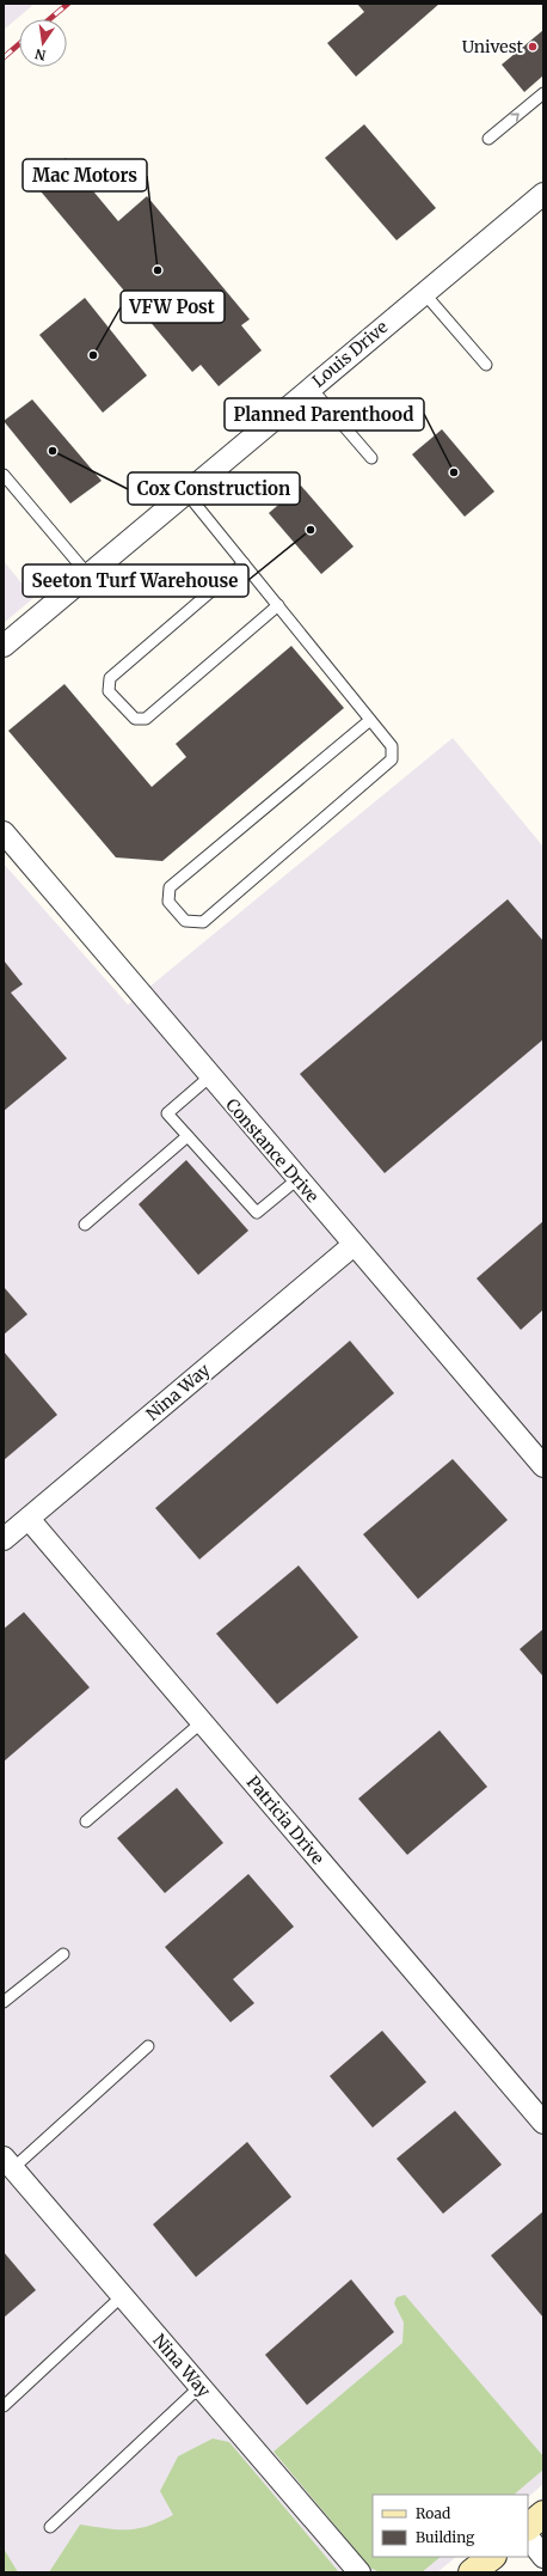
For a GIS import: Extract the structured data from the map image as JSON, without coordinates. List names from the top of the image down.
{
  "streets": {
    "street": [
      "Louis Drive",
      "Constance Drive",
      "Nina Way",
      "Patricia Drive"
    ]
  },
  "crossings": [
    ["Constance Drive", "Nina Way"],
    ["Nina Way", "Patricia Drive"]
  ],
  "places": [
    "Univest",
    "Mac Motors",
    "VFW Post",
    "Cox Construction",
    "Planned Parenthood",
    "Seeton Turf Warehouse"
  ],
  "legend": ["Road", "Building"],
  "north": "bottom"
}
